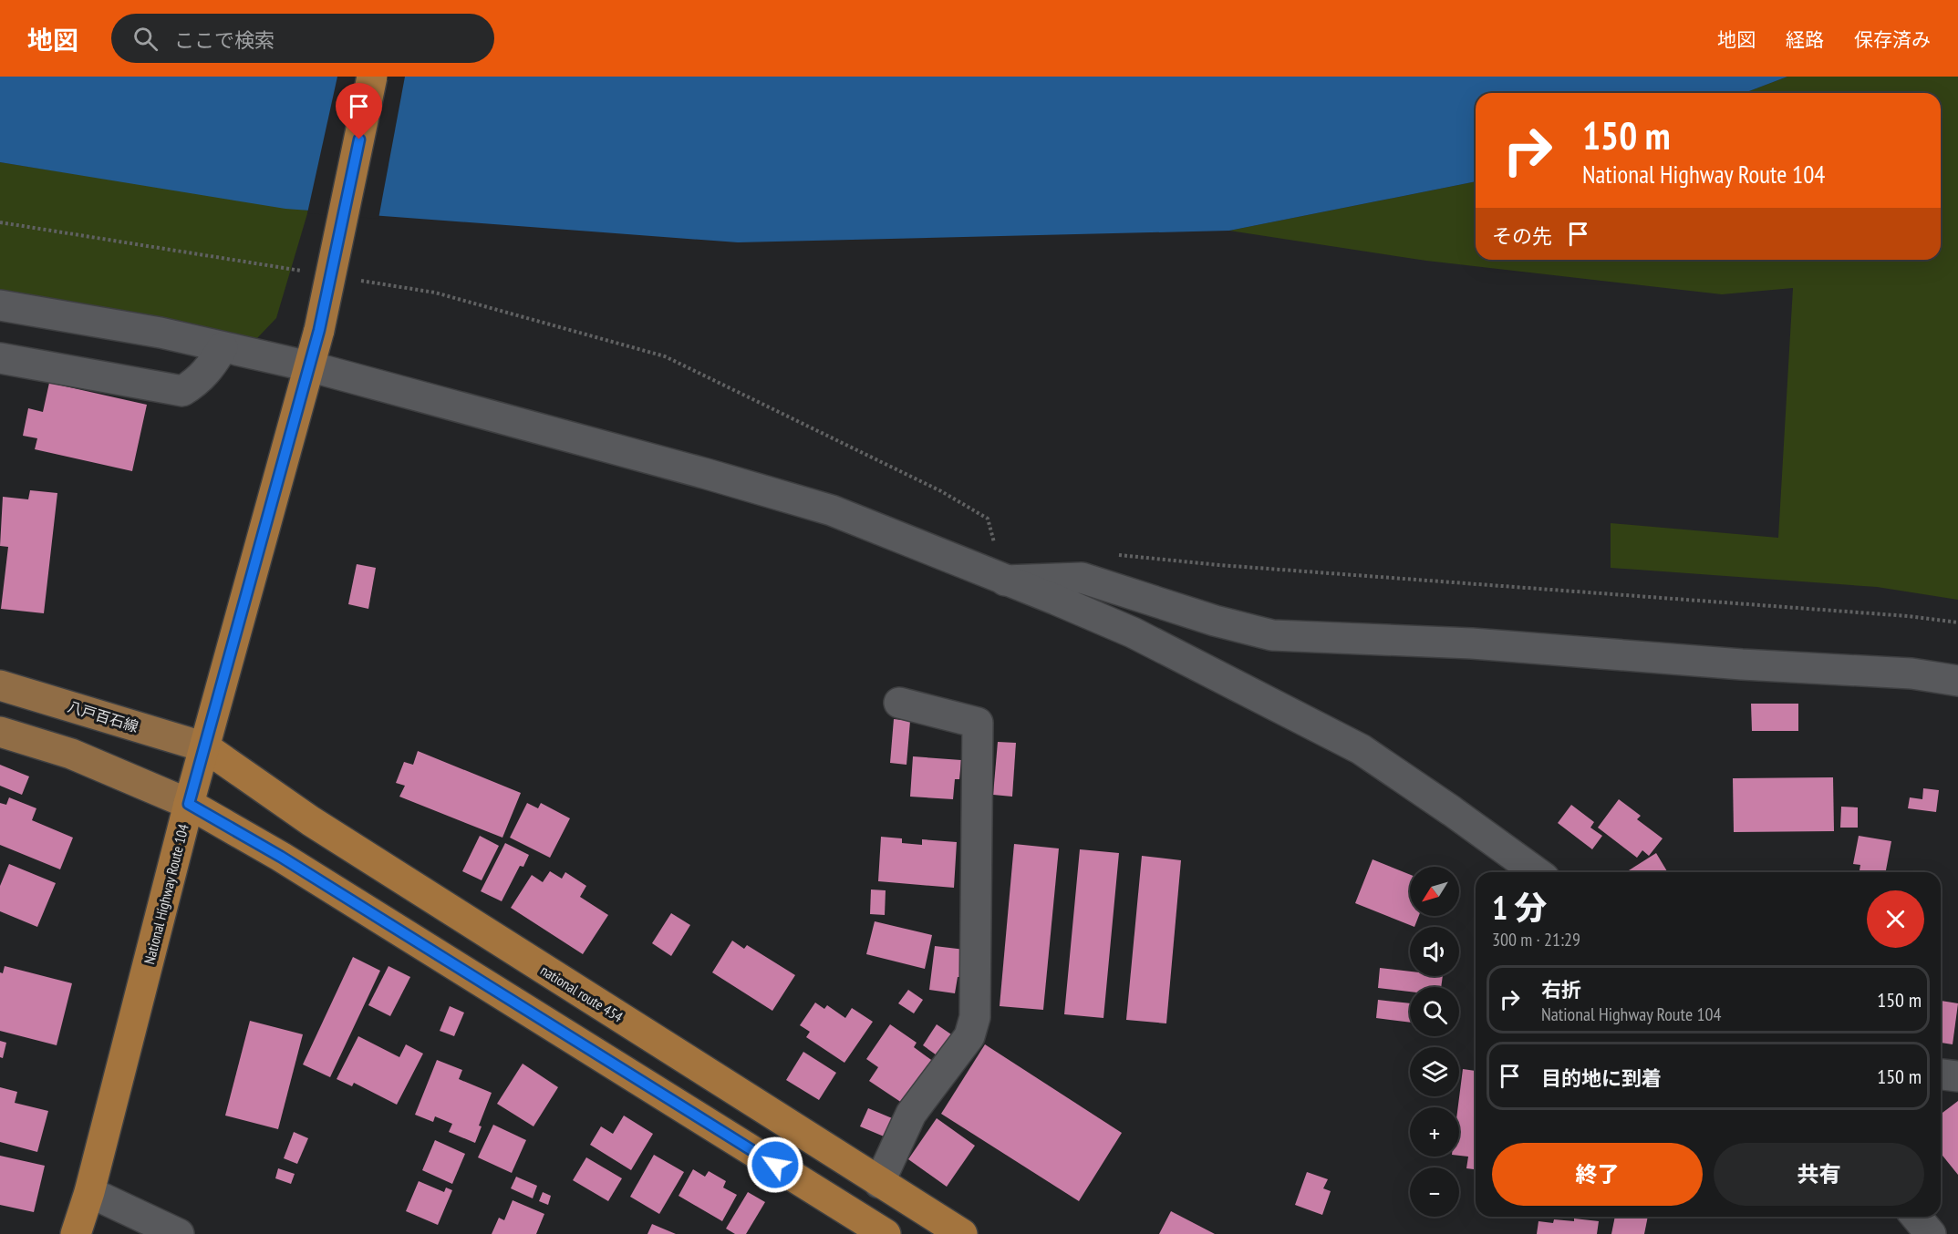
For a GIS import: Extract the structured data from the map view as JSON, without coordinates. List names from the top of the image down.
{
  "streets": {
    "highway": ["National Highway Route 104", "national route 454"],
    "main road": ["八戸百石線"]
  },
  "crossings": [
    ["八戸百石線", "National Highway Route 104"],
    ["八戸百石線", "national route 454"],
    ["National Highway Route 104", "national route 454"]
  ],
  "north": "bottom left",
  "page": {
    "header": "地図",
    "search": "ここで検索",
    "nav": ["地図", "経路", "保存済み"],
    "turn": ["150 m", "National Highway Route 104"],
    "then": "その先",
    "map_buttons": ["+", "−"],
    "heading": ["1 分", "300 m · 21:29"],
    "list": [
      {
        "name": "右折",
        "note": "National Highway Route 104",
        "value": "150 m"
      },
      {
        "name": "目的地に到着",
        "value": "150 m"
      }
    ],
    "buttons": ["終了", "共有"]
  }
}
